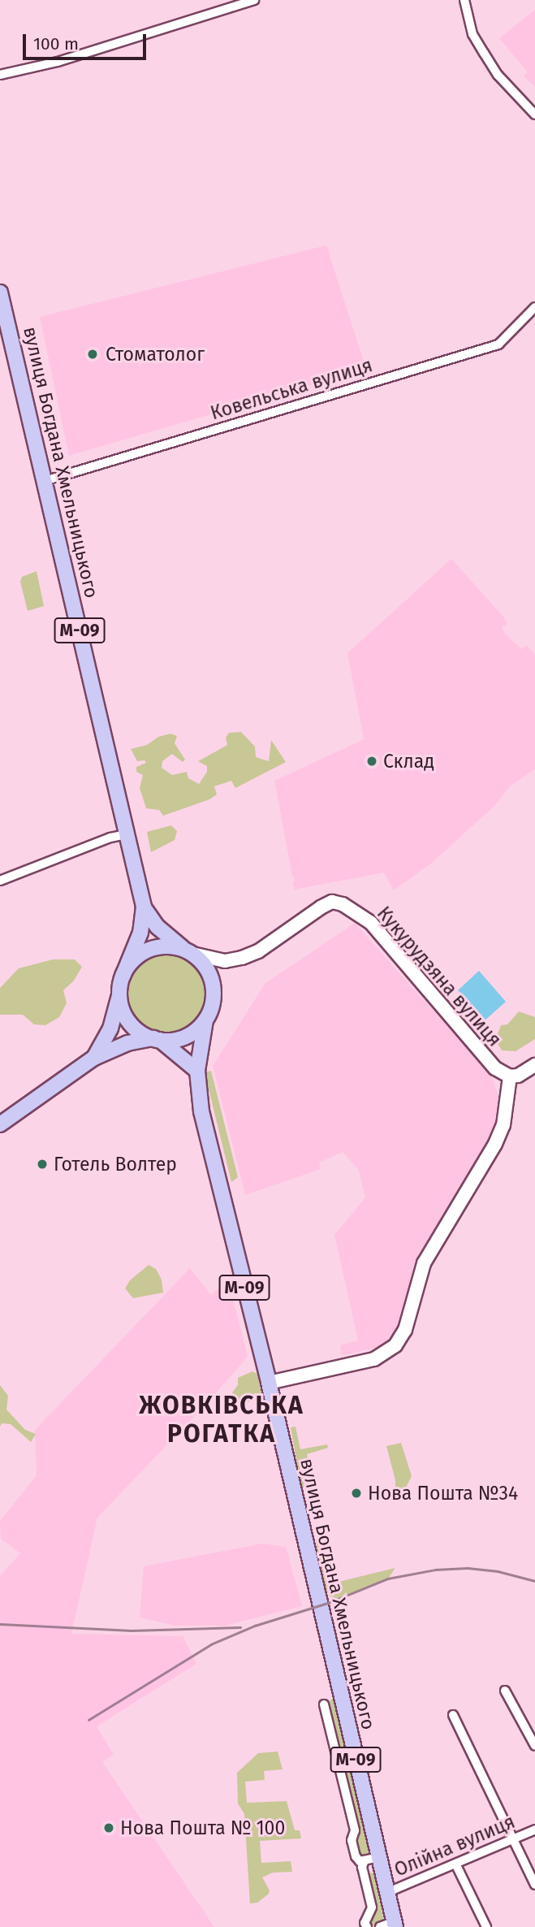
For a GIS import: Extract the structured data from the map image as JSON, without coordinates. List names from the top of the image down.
{
  "streets": {
    "main road": ["вулиця Богдана Хмельницького", "М-09", "Кукурудзяна вулиця"],
    "street": ["Ковельська вулиця", "Олійна вулиця"]
  },
  "crossings": [
    ["Ковельська вулиця", "вулиця Богдана Хмельницького"],
    ["вулиця Богдана Хмельницького", "М-09"],
    ["вулиця Богдана Хмельницького", "Кукурудзяна вулиця"],
    ["вулиця Богдана Хмельницького", "Олійна вулиця"],
    ["М-09", "Кукурудзяна вулиця"]
  ],
  "districts": ["ЖОВКІВСЬКА РОГАТКА"],
  "places": [
    "Стоматолог",
    "Склад",
    "Готель Волтер",
    "Нова Пошта №34",
    "Нова Пошта № 100"
  ],
  "scale_bar": "100 m"
}
